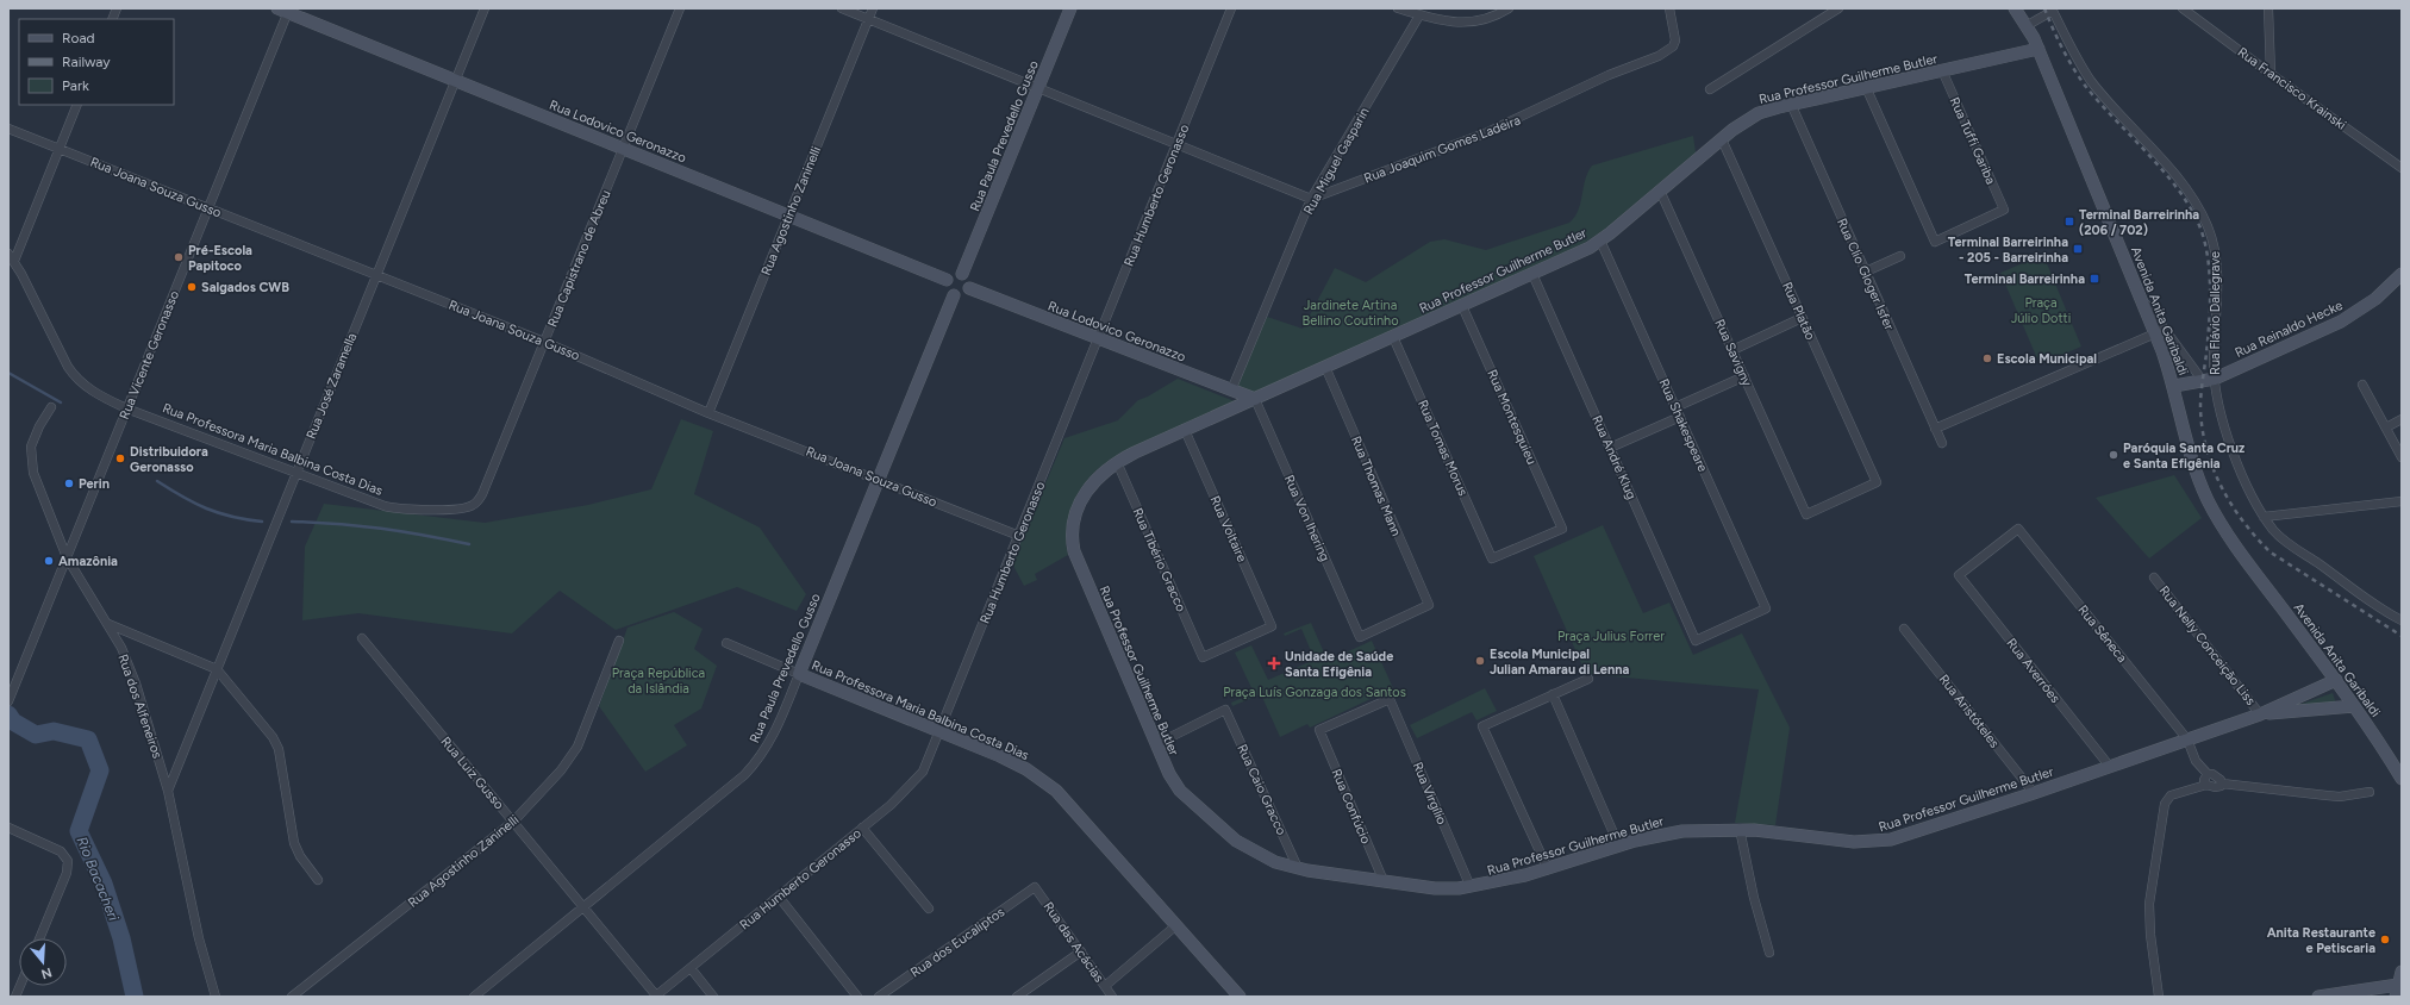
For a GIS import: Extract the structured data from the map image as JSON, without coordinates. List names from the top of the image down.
{
  "streets": {
    "main road": [
      "Rua Professor Guilherme Butler",
      "Rua Lodovico Geronazzo",
      "Rua Paula Prevedello Gusso",
      "Avenida Anita Garibaldi",
      "Rua Reinaldo Hecke",
      "Rua Professora Maria Balbina Costa Dias"
    ],
    "street": [
      "Rua Francisco Krainski",
      "Rua Tuffi Gariba",
      "Rua Joaquim Gomes Ladeira",
      "Rua Miguel Gasparin",
      "Rua Joana Souza Gusso",
      "Rua Humberto Geronasso",
      "Rua Agostinho Zaninelli",
      "Rua Capistrano de Abreu",
      "Rua Clio Gloger Isfer",
      "Rua Platão",
      "Rua Flávio Dallegrave",
      "Rua Savigny",
      "Rua Vicente Geronasso",
      "Rua José Zaramella",
      "Rua Montesquieu",
      "Rua Shakespeare",
      "Rua Tomas Morus",
      "Rua André Klug",
      "Rua Thomas Mann",
      "Rua Von Ihering",
      "Rua Voltaire",
      "Rua Tibério Gracco",
      "Rua Sêneca",
      "Rua Nelly Conceição Liss",
      "Rua Averróes",
      "Rua dos Alfeneiros",
      "Rua Aristóteles",
      "Rua Luiz Gusso",
      "Rua Caio Gracco",
      "Rua Virgílio",
      "Rua Confúcio",
      "Rua dos Eucaliptos",
      "Rua das Acácias"
    ]
  },
  "crossings": [
    ["Rua Professor Guilherme Butler", "Rua Lodovico Geronazzo"],
    ["Rua Professor Guilherme Butler", "Rua Tuffi Gariba"],
    ["Rua Professor Guilherme Butler", "Rua Clio Gloger Isfer"],
    ["Rua Professor Guilherme Butler", "Rua Platão"],
    ["Rua Professor Guilherme Butler", "Avenida Anita Garibaldi"],
    ["Rua Professor Guilherme Butler", "Rua Savigny"],
    ["Rua Professor Guilherme Butler", "Rua Montesquieu"],
    ["Rua Professor Guilherme Butler", "Rua Shakespeare"],
    ["Rua Professor Guilherme Butler", "Rua Tomas Morus"],
    ["Rua Professor Guilherme Butler", "Rua André Klug"],
    ["Rua Professor Guilherme Butler", "Rua Thomas Mann"],
    ["Rua Professor Guilherme Butler", "Rua Von Ihering"],
    ["Rua Professor Guilherme Butler", "Rua Voltaire"],
    ["Rua Professor Guilherme Butler", "Rua Tibério Gracco"],
    ["Rua Professor Guilherme Butler", "Rua Sêneca"],
    ["Rua Professor Guilherme Butler", "Rua Nelly Conceição Liss"],
    ["Rua Professor Guilherme Butler", "Rua Averróes"],
    ["Rua Professor Guilherme Butler", "Rua Aristóteles"],
    ["Rua Professor Guilherme Butler", "Rua Caio Gracco"],
    ["Rua Professor Guilherme Butler", "Rua Virgílio"],
    ["Rua Professor Guilherme Butler", "Rua Confúcio"],
    ["Rua Lodovico Geronazzo", "Rua Paula Prevedello Gusso"],
    ["Rua Lodovico Geronazzo", "Rua Miguel Gasparin"],
    ["Rua Lodovico Geronazzo", "Rua Humberto Geronasso"],
    ["Rua Lodovico Geronazzo", "Rua Agostinho Zaninelli"],
    ["Rua Lodovico Geronazzo", "Rua Capistrano de Abreu"],
    ["Rua Lodovico Geronazzo", "Rua Vicente Geronasso"],
    ["Rua Lodovico Geronazzo", "Rua José Zaramella"],
    ["Rua Lodovico Geronazzo", "Rua Von Ihering"],
    ["Rua Paula Prevedello Gusso", "Rua Joana Souza Gusso"],
    ["Rua Paula Prevedello Gusso", "Rua Professora Maria Balbina Costa Dias"],
    ["Rua Paula Prevedello Gusso", "Rua Luiz Gusso"],
    ["Rua Joaquim Gomes Ladeira", "Rua Miguel Gasparin"],
    ["Rua Joana Souza Gusso", "Rua Humberto Geronasso"],
    ["Rua Joana Souza Gusso", "Rua Agostinho Zaninelli"],
    ["Rua Joana Souza Gusso", "Rua Capistrano de Abreu"],
    ["Rua Joana Souza Gusso", "Rua Vicente Geronasso"],
    ["Rua Joana Souza Gusso", "Rua José Zaramella"],
    ["Rua Humberto Geronasso", "Rua Professora Maria Balbina Costa Dias"],
    ["Rua Humberto Geronasso", "Rua Luiz Gusso"],
    ["Rua Agostinho Zaninelli", "Rua Luiz Gusso"],
    ["Rua Capistrano de Abreu", "Rua Professora Maria Balbina Costa Dias"],
    ["Rua Platão", "Rua Savigny"],
    ["Avenida Anita Garibaldi", "Rua Reinaldo Hecke"],
    ["Rua Flávio Dallegrave", "Rua Reinaldo Hecke"],
    ["Rua Vicente Geronasso", "Rua Professora Maria Balbina Costa Dias"],
    ["Rua Vicente Geronasso", "Rua dos Alfeneiros"],
    ["Rua José Zaramella", "Rua Professora Maria Balbina Costa Dias"],
    ["Rua José Zaramella", "Rua dos Alfeneiros"],
    ["Rua Montesquieu", "Rua Tomas Morus"],
    ["Rua Shakespeare", "Rua André Klug"],
    ["Rua Thomas Mann", "Rua Von Ihering"],
    ["Rua Voltaire", "Rua Tibério Gracco"],
    ["Rua Sêneca", "Rua Averróes"],
    ["Rua Virgílio", "Rua Confúcio"],
    ["Rua dos Eucaliptos", "Rua das Acácias"]
  ],
  "water": ["Rio Bacacheri"],
  "parks": [
    "Praça Júlio Dotti",
    "Jardinete Artina Bellino Coutinho",
    "Praça Julius Forrer",
    "Praça República da Islândia",
    "Praça Luís Gonzaga dos Santos"
  ],
  "places": {
    "transit": ["Terminal Barreirinha (206 / 702)", "Terminal Barreirinha - 205 - Barreirinha", "Terminal Barreirinha"],
    "other": [
      "Pré-Escola Papitoco",
      "Salgados CWB",
      "Escola Municipal",
      "Paróquia Santa Cruz e Santa Efigênia",
      "Distribuidora Geronasso",
      "Perin",
      "Amazônia",
      "Escola Municipal Julian Amarau di Lenna",
      "Anita Restaurante e Petiscaria"
    ],
    "health": ["Unidade de Saúde Santa Efigênia"]
  },
  "legend": ["Road", "Railway", "Park"],
  "north": "bottom"
}
